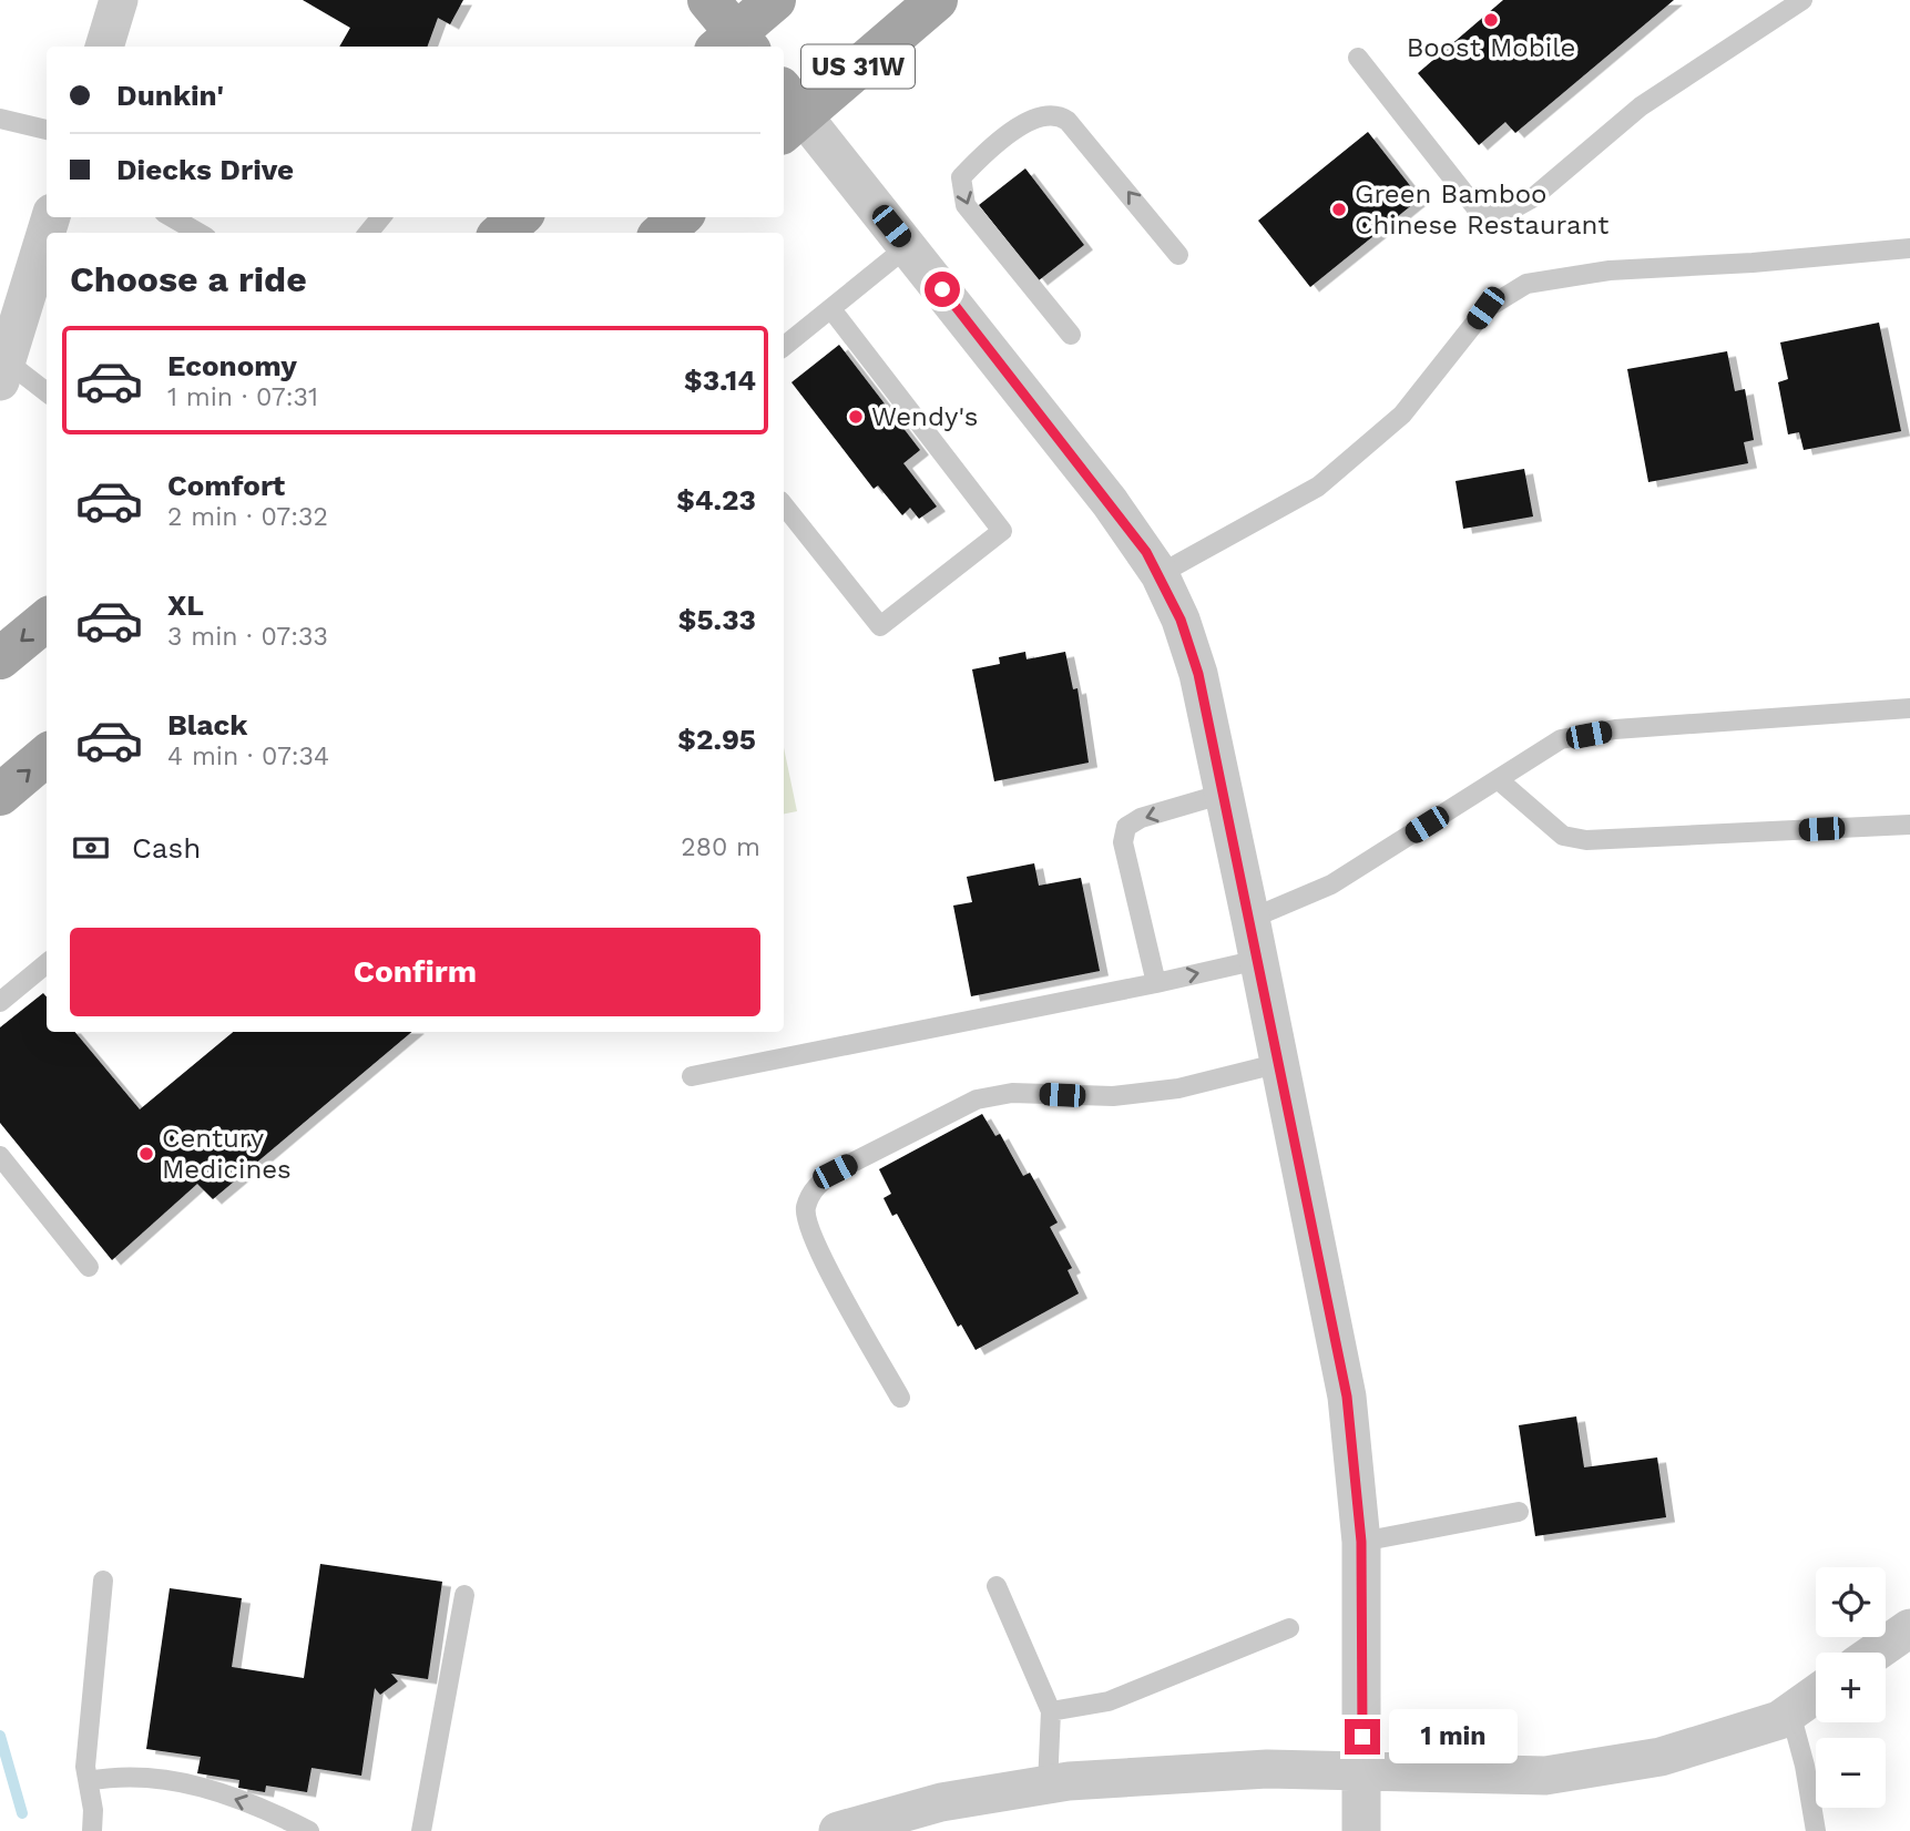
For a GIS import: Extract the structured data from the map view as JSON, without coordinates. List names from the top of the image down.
{
  "streets": {
    "main road": ["US 31W"]
  },
  "places": [
    "Boost Mobile",
    "Green Bamboo Chinese Restaurant",
    "Wendy's",
    "Century Medicines"
  ],
  "page": {
    "banner": ["Dunkin'", "Diecks Drive"],
    "heading": "Choose a ride",
    "list": [
      {
        "name": "Economy",
        "note": "1 min · 07:31",
        "value": "$3.14"
      },
      {
        "name": "Comfort",
        "note": "2 min · 07:32",
        "value": "$4.23"
      },
      {
        "name": "XL",
        "note": "3 min · 07:33",
        "value": "$5.33"
      },
      {
        "name": "Black",
        "note": "4 min · 07:34",
        "value": "$2.95"
      }
    ],
    "pay": ["Cash", "280 m"],
    "buttons": "Confirm",
    "map_buttons": ["+", "−"],
    "bubble": "1 min"
  }
}
